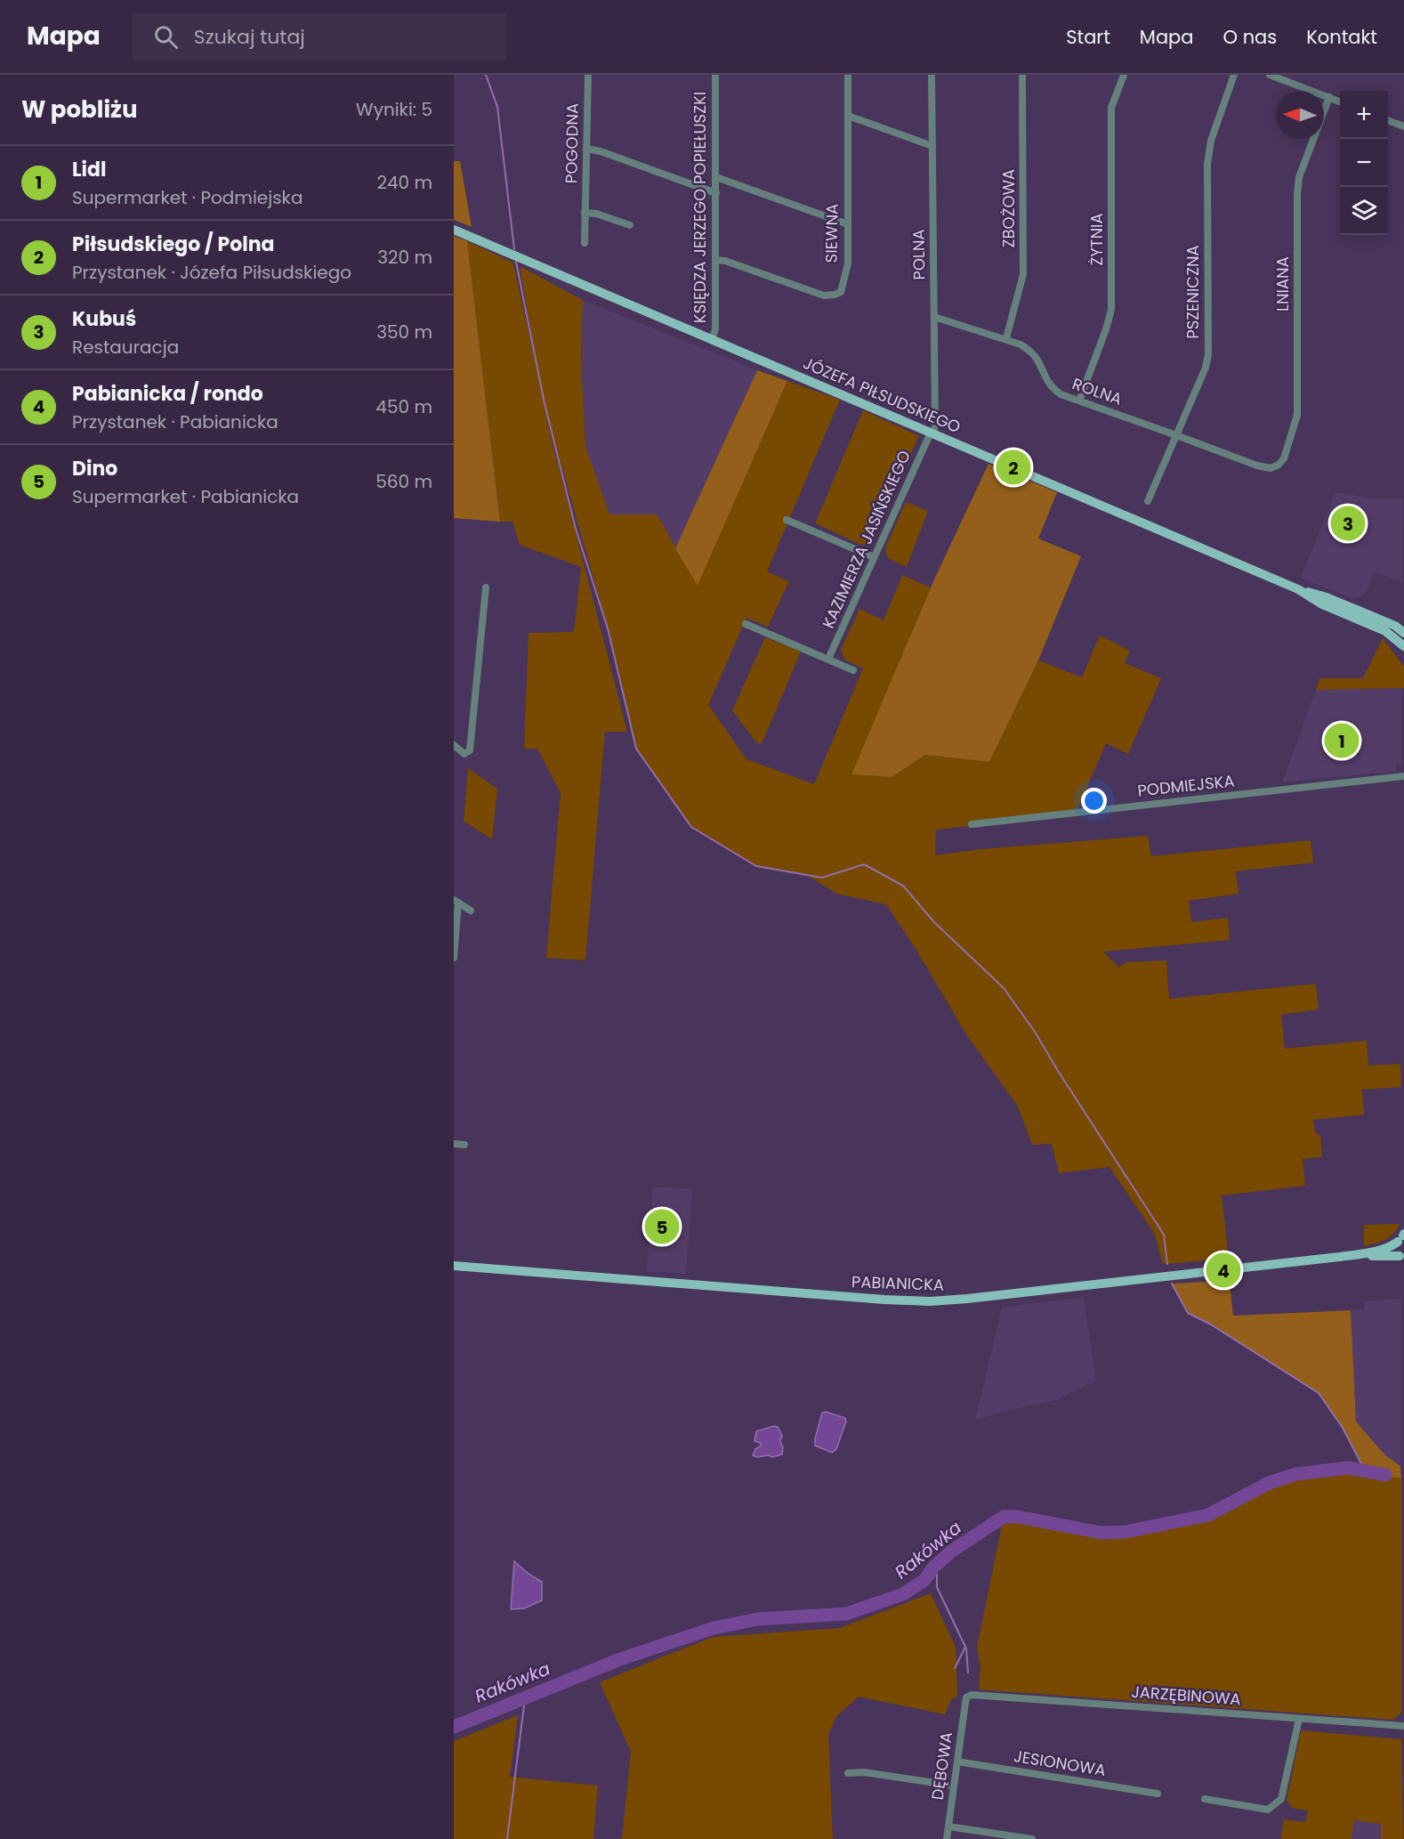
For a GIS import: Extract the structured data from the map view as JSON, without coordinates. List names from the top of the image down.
{
  "streets": {
    "main road": ["JÓZEFA PIŁSUDSKIEGO", "PABIANICKA"],
    "street": [
      "POGODNA",
      "KSIĘDZA JERZEGO POPIEŁUSZKI",
      "ZBOŻOWA",
      "SIEWNA",
      "ŻYTNIA",
      "POLNA",
      "LNIANA",
      "PSZENICZNA",
      "ROLNA",
      "KAZIMIERZA JASIŃSKIEGO",
      "PODMIEJSKA",
      "JARZĘBINOWA",
      "JESIONOWA",
      "DĘBOWA"
    ]
  },
  "crossings": [
    ["KSIĘDZA JERZEGO POPIEŁUSZKI", "SIEWNA"],
    ["KSIĘDZA JERZEGO POPIEŁUSZKI", "JÓZEFA PIŁSUDSKIEGO"],
    ["ZBOŻOWA", "ROLNA"],
    ["ŻYTNIA", "ROLNA"],
    ["POLNA", "ROLNA"],
    ["POLNA", "JÓZEFA PIŁSUDSKIEGO"],
    ["POLNA", "KAZIMIERZA JASIŃSKIEGO"],
    ["LNIANA", "ROLNA"],
    ["PSZENICZNA", "ROLNA"],
    ["JÓZEFA PIŁSUDSKIEGO", "KAZIMIERZA JASIŃSKIEGO"],
    ["JARZĘBINOWA", "DĘBOWA"],
    ["JESIONOWA", "DĘBOWA"]
  ],
  "water": ["Rakówka"],
  "north": "left",
  "page": {
    "header": "Mapa",
    "search": "Szukaj tutaj",
    "nav": [
      "Start",
      "Mapa",
      "O nas",
      "Kontakt"
    ],
    "heading": ["W pobliżu", "Wyniki: 5"],
    "map_buttons": ["+", "−"],
    "list": [
      {
        "mark": "1",
        "name": "Lidl",
        "note": "Supermarket · Podmiejska",
        "value": "240 m"
      },
      {
        "mark": "2",
        "name": "Piłsudskiego / Polna",
        "note": "Przystanek · Józefa Piłsudskiego",
        "value": "320 m"
      },
      {
        "mark": "3",
        "name": "Kubuś",
        "note": "Restauracja",
        "value": "350 m"
      },
      {
        "mark": "4",
        "name": "Pabianicka / rondo",
        "note": "Przystanek · Pabianicka",
        "value": "450 m"
      },
      {
        "mark": "5",
        "name": "Dino",
        "note": "Supermarket · Pabianicka",
        "value": "560 m"
      }
    ],
    "pins": [
      "2",
      "3",
      "1",
      "5",
      "4"
    ]
  }
}
